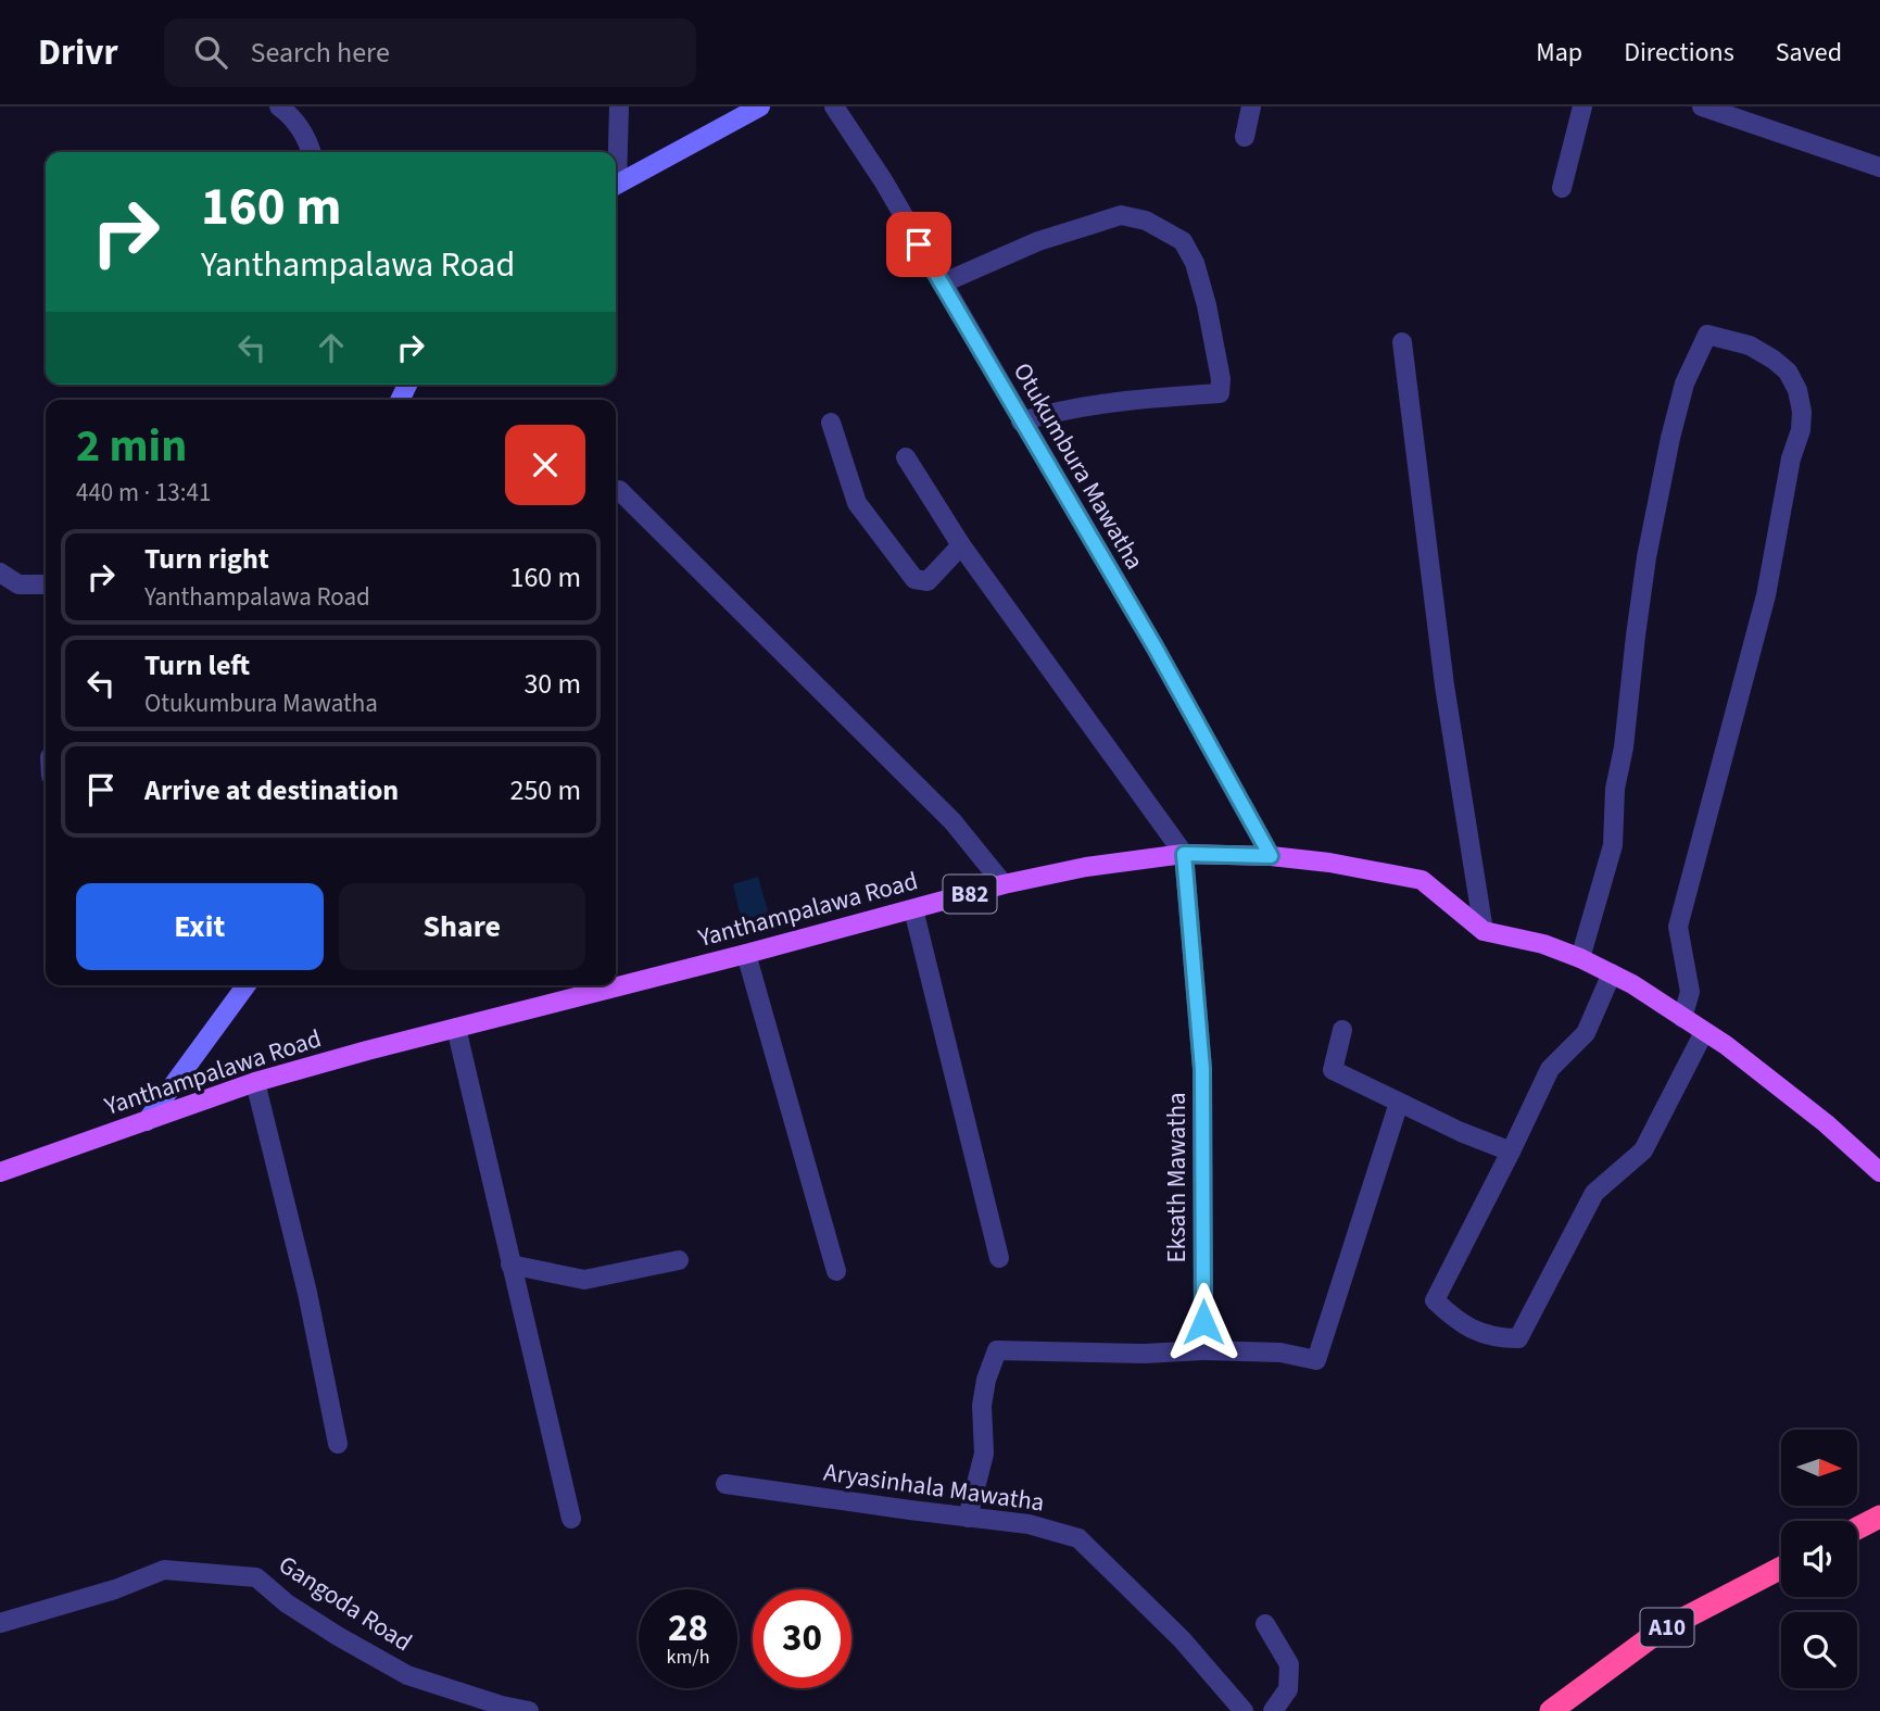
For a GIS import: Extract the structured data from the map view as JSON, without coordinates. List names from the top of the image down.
{
  "streets": {
    "highway": ["A10"],
    "main road": ["B82", "Yanthampalawa Road"],
    "street": [
      "Otukumbura Mawatha",
      "Eksath Mawatha",
      "Aryasinhala Mawatha",
      "Gangoda Road"
    ]
  },
  "crossings": [
    ["Otukumbura Mawatha", "Yanthampalawa Road"],
    ["Yanthampalawa Road", "Eksath Mawatha"]
  ],
  "north": "right",
  "page": {
    "header": "Drivr",
    "search": "Search here",
    "nav": ["Map", "Directions", "Saved"],
    "turn": ["160 m", "Yanthampalawa Road"],
    "heading": ["2 min", "440 m · 13:41"],
    "list": [
      {
        "name": "Turn right",
        "note": "Yanthampalawa Road",
        "value": "160 m"
      },
      {
        "name": "Turn left",
        "note": "Otukumbura Mawatha",
        "value": "30 m"
      },
      {
        "name": "Arrive at destination",
        "value": "250 m"
      }
    ],
    "buttons": ["Exit", "Share"],
    "speed": "28 km/h",
    "limit": "30"
  }
}
